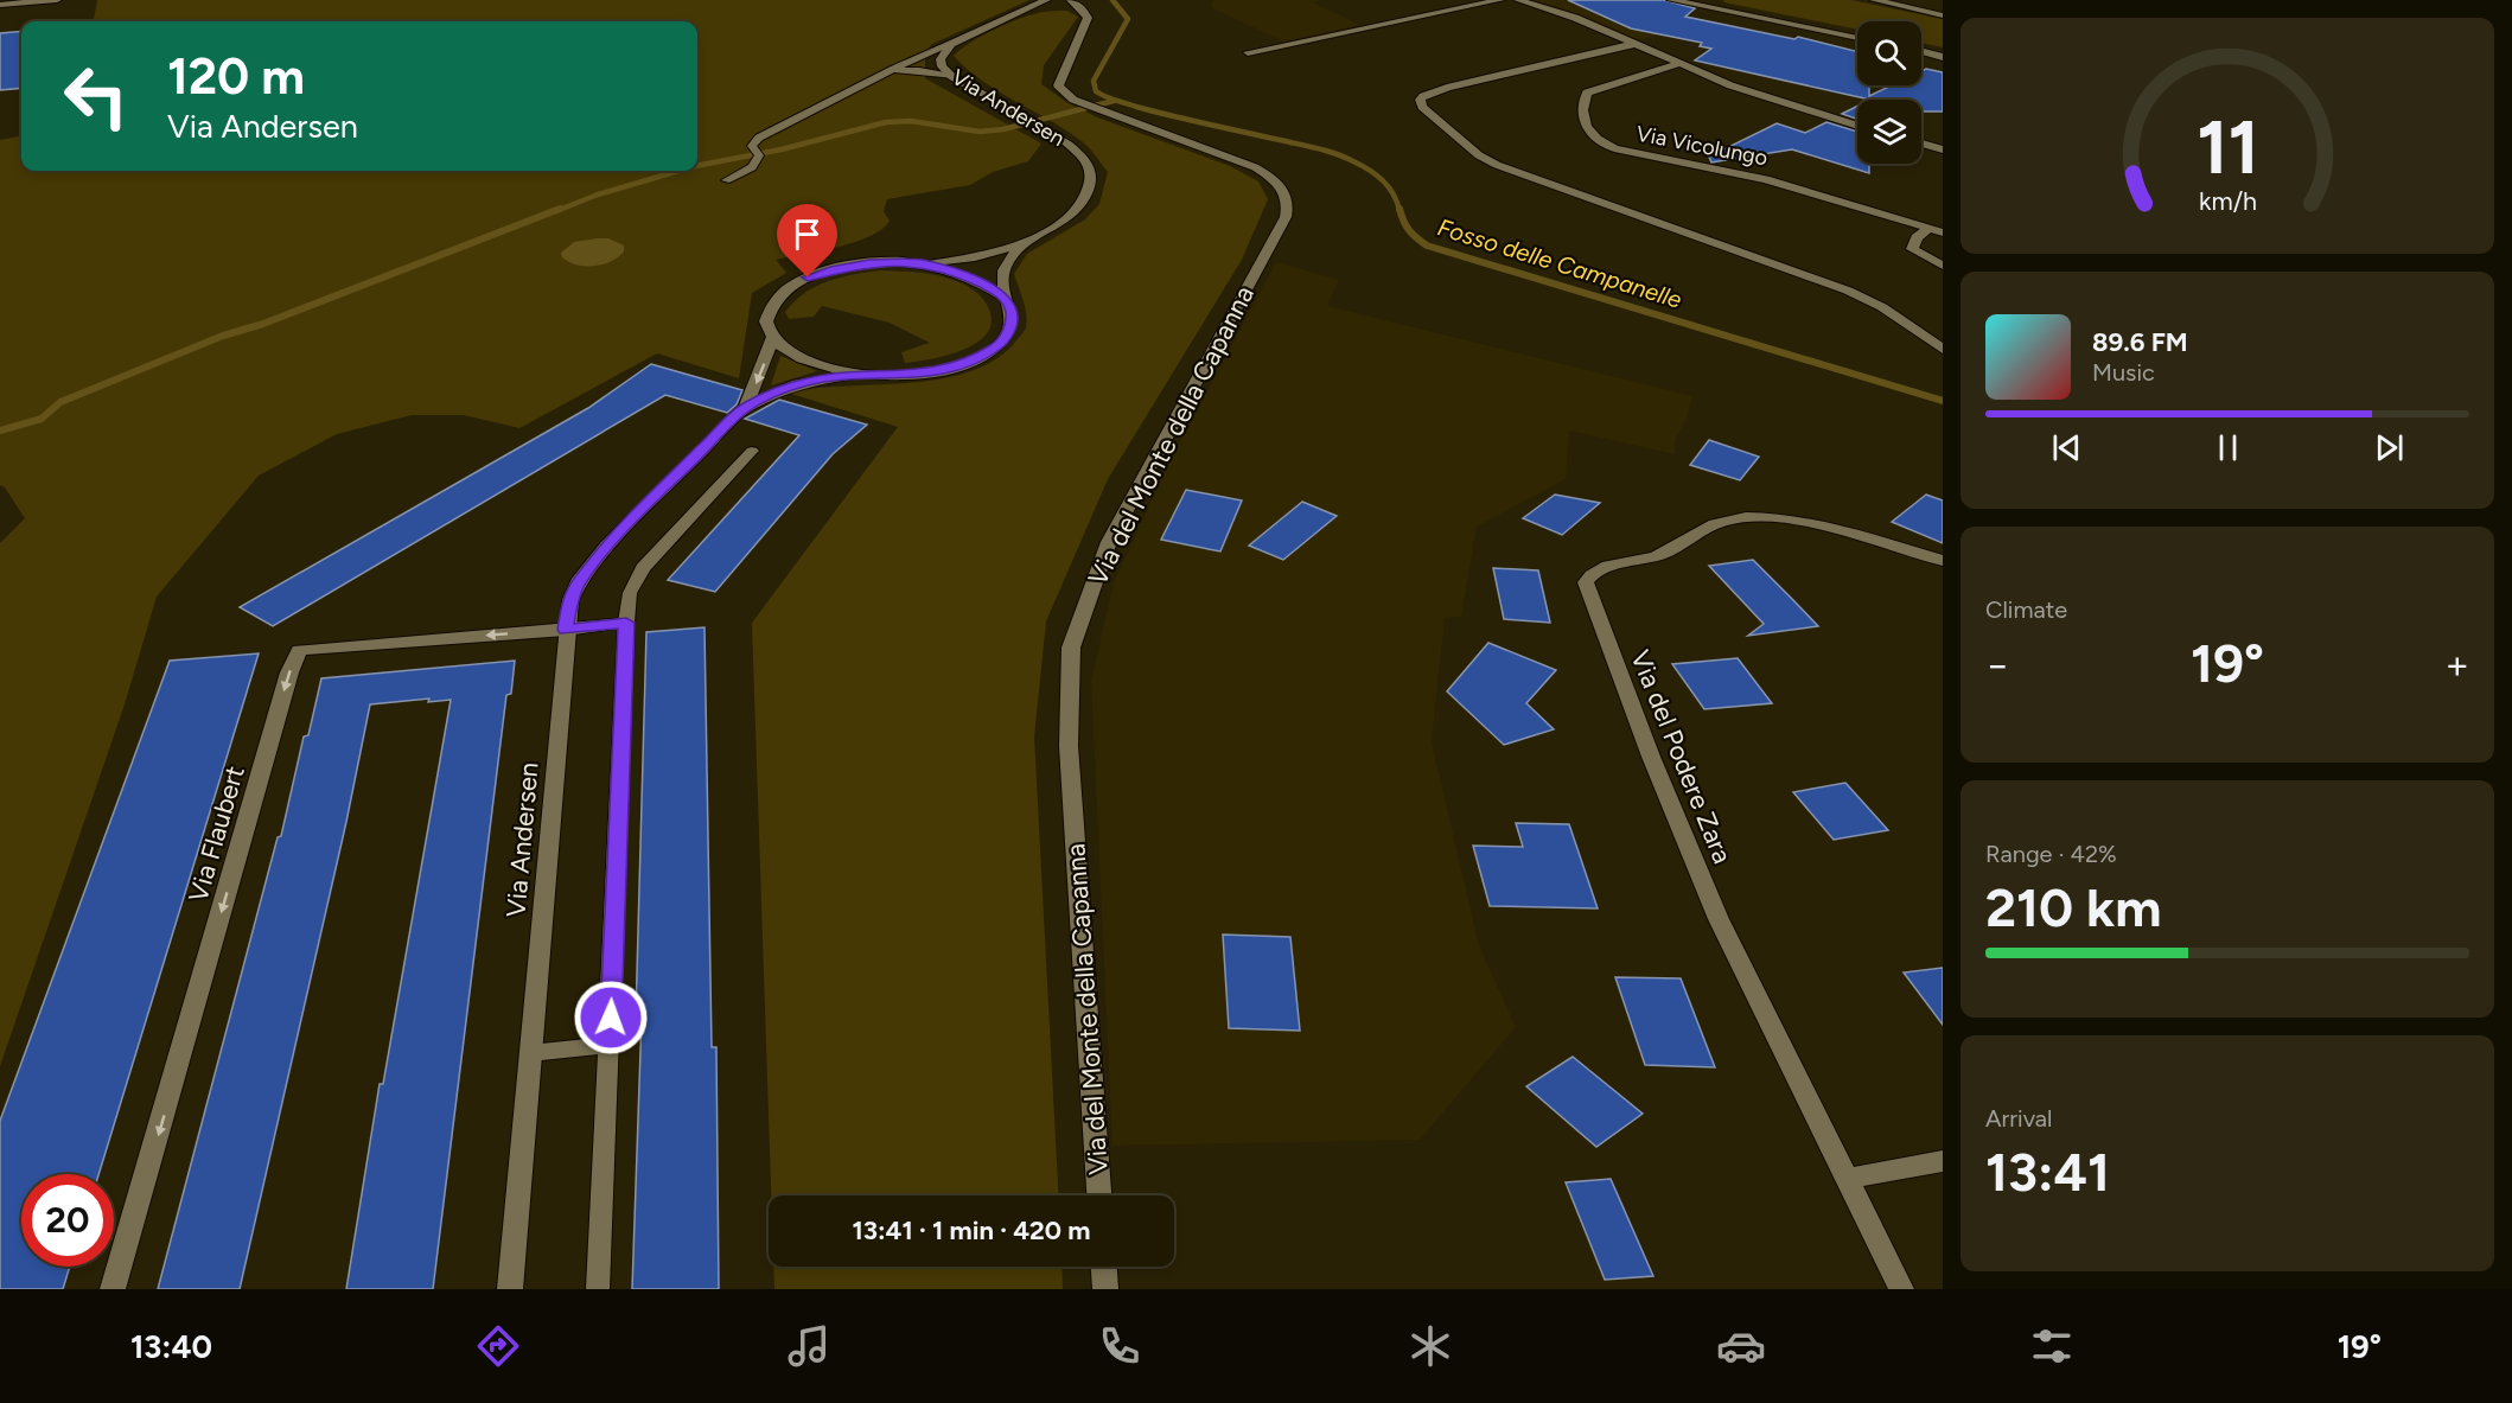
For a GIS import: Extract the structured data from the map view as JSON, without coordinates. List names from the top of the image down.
{
  "streets": {
    "street": [
      "Via Andersen",
      "Via Vicolungo",
      "Via del Monte della Capanna",
      "Via del Podere Zara",
      "Via Flaubert"
    ]
  },
  "crossings": [
    ["Via Andersen", "Via Flaubert"]
  ],
  "one_way": ["Via Flaubert"],
  "water": ["Fosso delle Campanelle"],
  "page": {
    "turn": ["120 m", "Via Andersen"],
    "song": ["89.6 FM", "Music"],
    "tile": [
      "Climate",
      ["Range · 42%", "210 km"],
      ["Arrival", "13:41"]
    ],
    "heat": ["−", "19°", "+"],
    "limit": "20",
    "trip": "13:41 · 1 min · 420 m",
    "tabs": ["13:40", "19°"],
    "gauge": ["11", "km/h"]
  }
}
